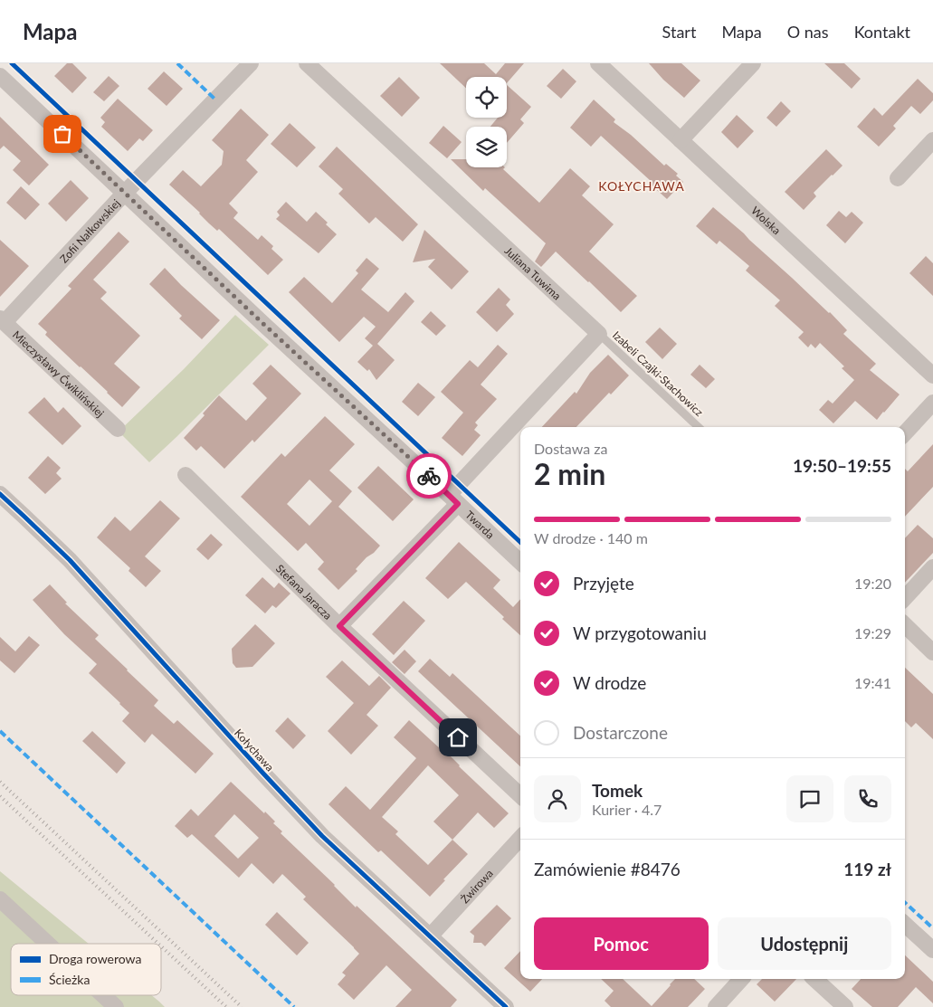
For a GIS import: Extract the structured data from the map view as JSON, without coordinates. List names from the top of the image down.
{
  "streets": {
    "street": [
      "Wolska",
      "Zofii Nałkowskiej",
      "Juliana Tuwima",
      "Mieczysławy Ćwiklińskiej",
      "Twarda",
      "Stefana Jaracza",
      "Kołychawa",
      "Żwirowa"
    ],
    "lane": ["Izabeli Czajki-Stachowicz"]
  },
  "crossings": [
    ["Zofii Nałkowskiej", "Mieczysławy Ćwiklińskiej"],
    ["Zofii Nałkowskiej", "Twarda"],
    ["Juliana Tuwima", "Izabeli Czajki-Stachowicz"],
    ["Twarda", "Stefana Jaracza"],
    ["Kołychawa", "Żwirowa"]
  ],
  "districts": ["KOŁYCHAWA"],
  "legend": ["Droga rowerowa", "Ścieżka"],
  "page": {
    "header": "Mapa",
    "nav": [
      "Start",
      "Mapa",
      "O nas",
      "Kontakt"
    ],
    "heading": ["2 min", "Dostawa za", "19:50–19:55"],
    "panel": [
      "Tomek",
      "Kurier · 4.7",
      "Zamówienie #8476",
      "119 zł"
    ],
    "bar": "W drodze · 140 m",
    "list": [
      ["Przyjęte", "19:20"],
      ["W przygotowaniu", "19:29"],
      ["W drodze", "19:41"],
      "Dostarczone"
    ],
    "buttons": ["Pomoc", "Udostępnij"]
  }
}
